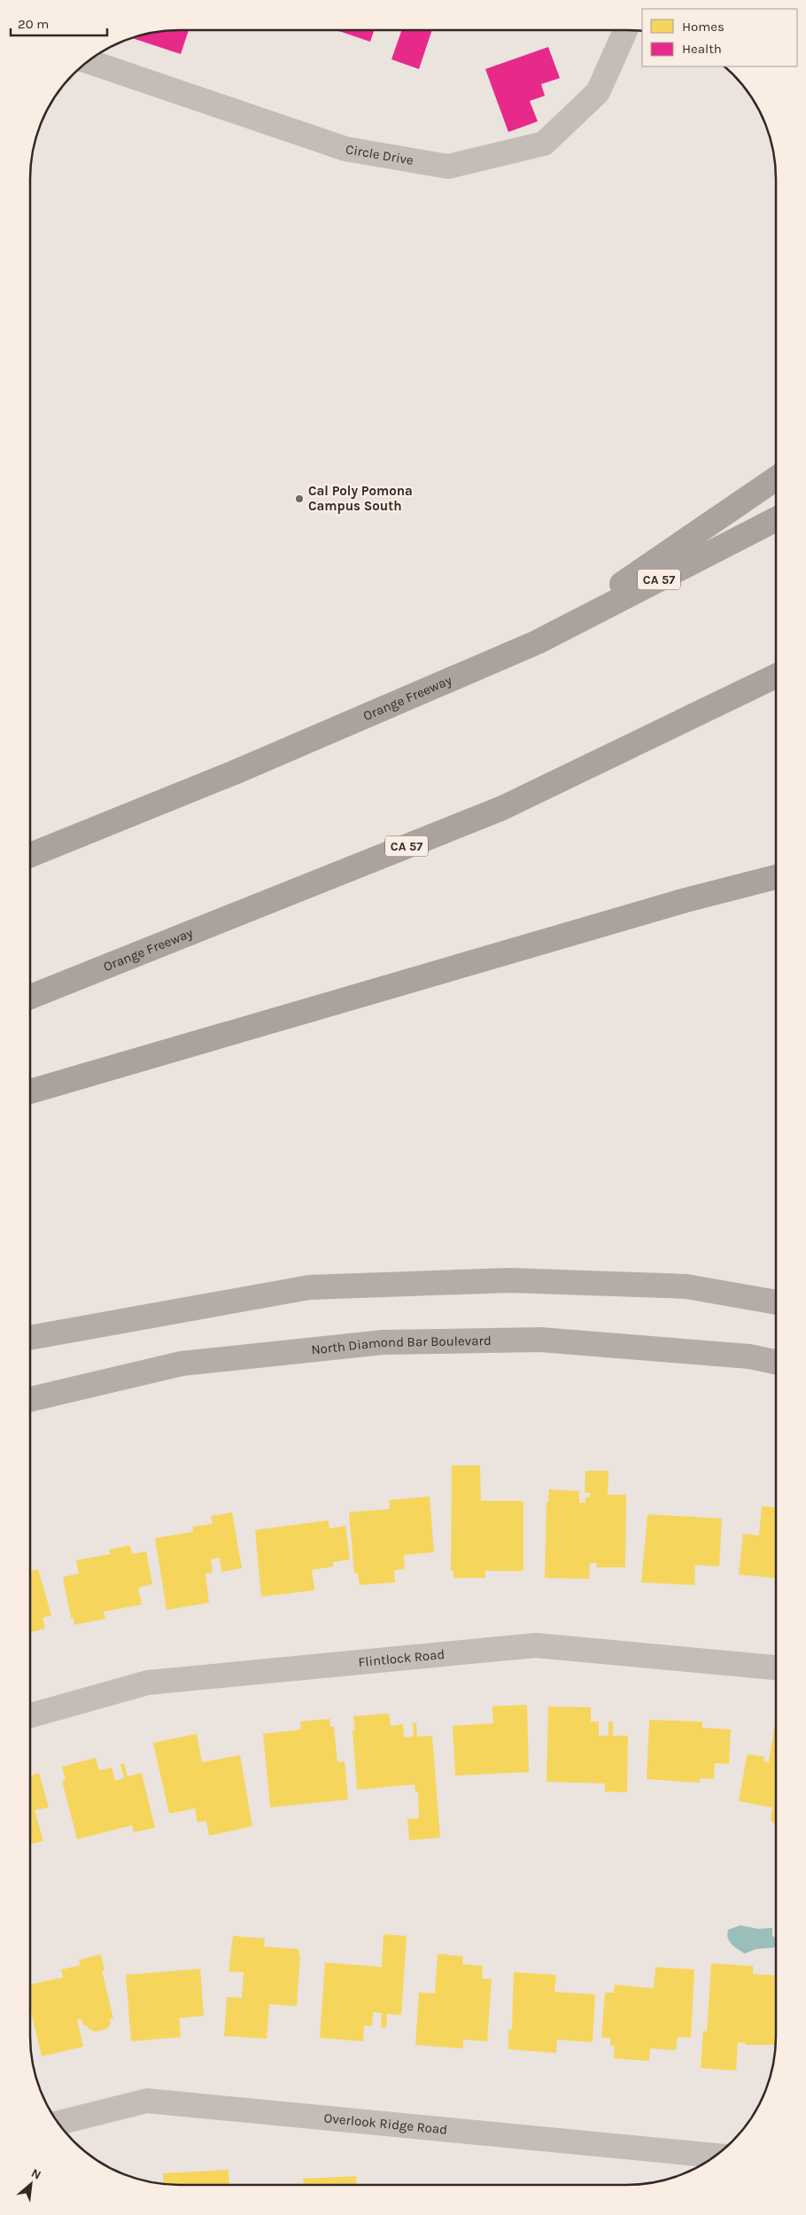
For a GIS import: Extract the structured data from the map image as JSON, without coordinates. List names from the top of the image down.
{
  "streets": {
    "highway": ["CA 57", "Orange Freeway"],
    "main road": ["North Diamond Bar Boulevard"],
    "street": ["Circle Drive", "Flintlock Road", "Overlook Ridge Road"]
  },
  "places": ["Cal Poly Pomona Campus South"],
  "legend": ["Homes", "Health"],
  "scale_bar": "20 m",
  "north": "top right"
}
